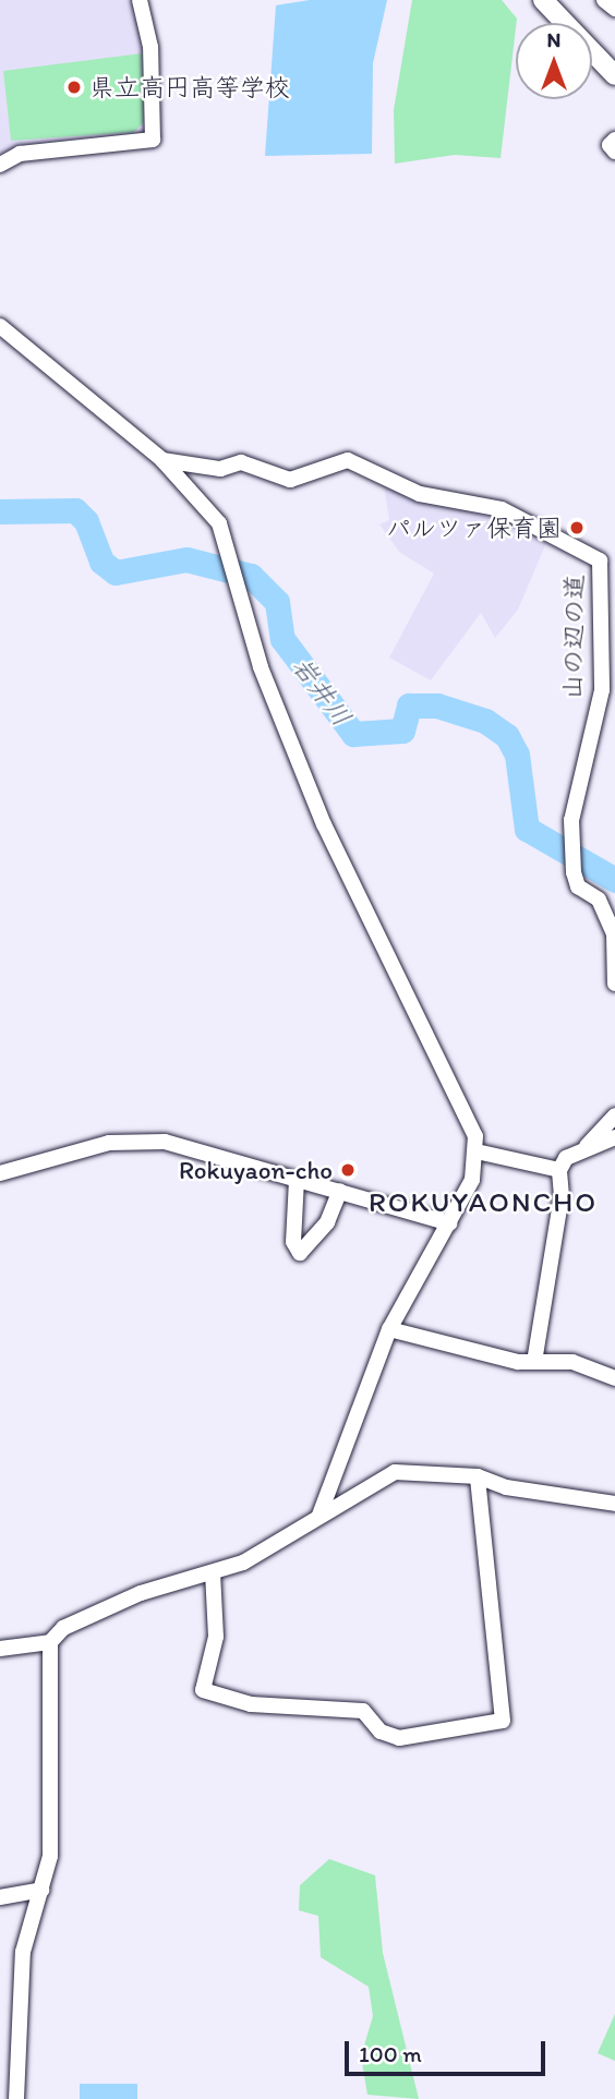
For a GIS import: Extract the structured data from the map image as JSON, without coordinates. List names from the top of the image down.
{
  "streets": {
    "street": ["山の辺の道"]
  },
  "districts": ["ROKUYAONCHO"],
  "water": ["岩井川"],
  "places": ["県立高円高等学校", "パルツァ保育園", "Rokuyaon-cho"],
  "scale_bar": "100 m",
  "north": "top"
}
